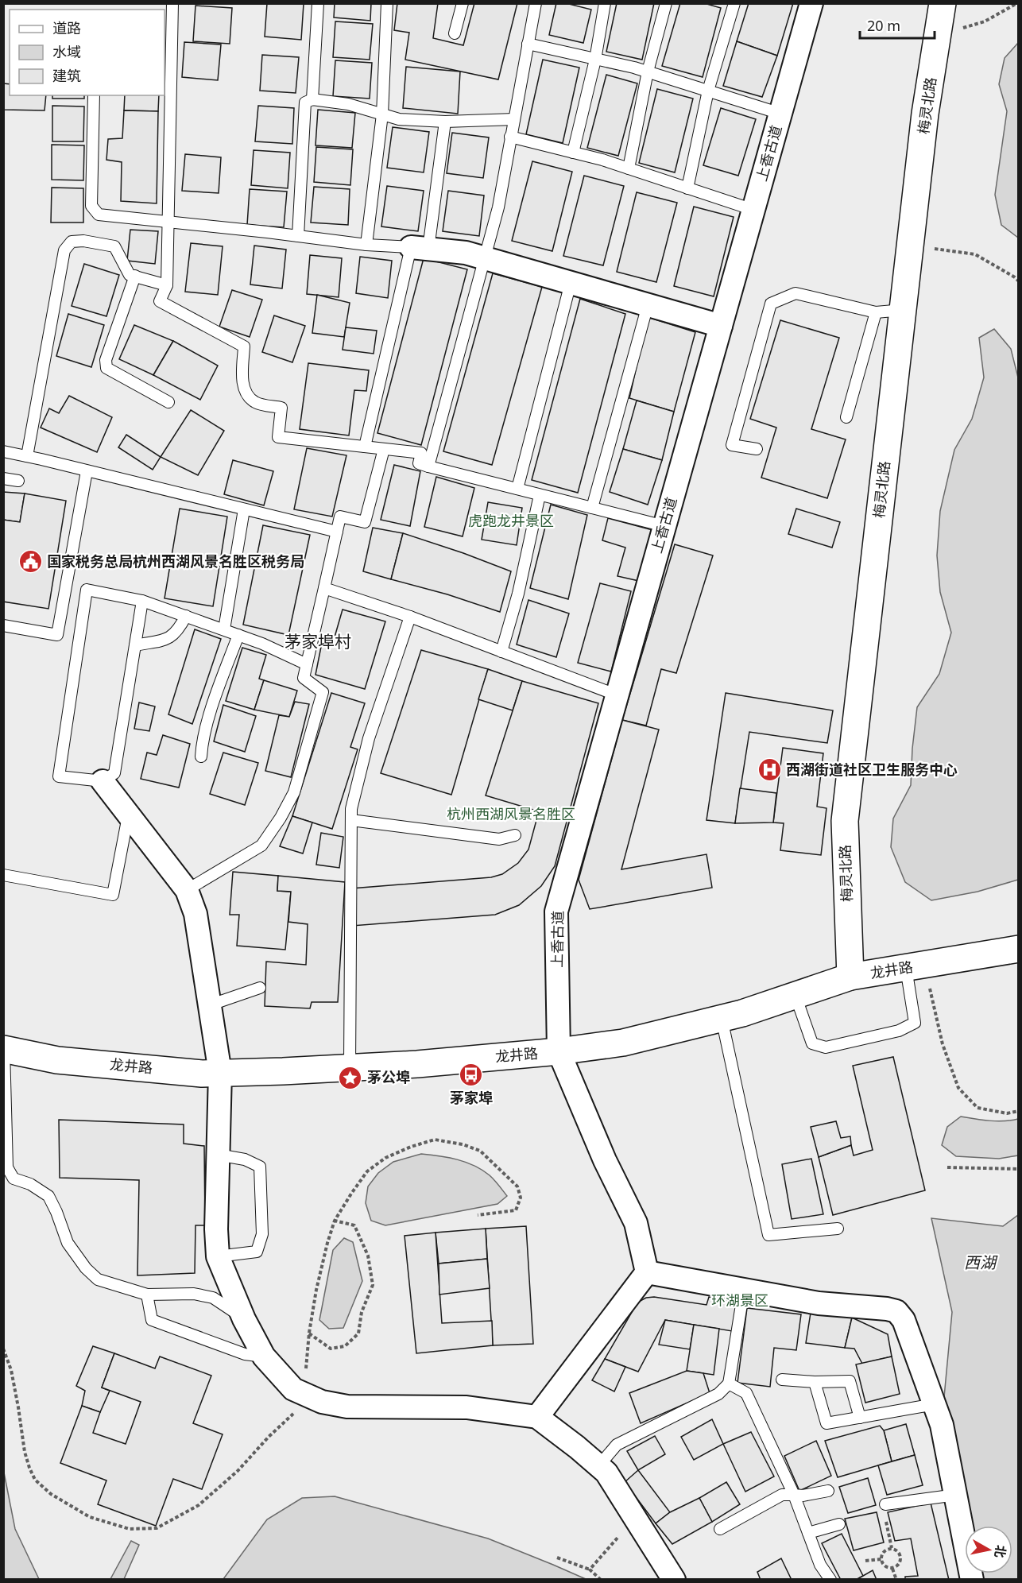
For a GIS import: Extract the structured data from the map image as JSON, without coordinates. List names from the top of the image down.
{
  "streets": {
    "street": ["梅灵北路", "上香古道", "龙井路"]
  },
  "crossings": [
    ["梅灵北路", "龙井路"],
    ["上香古道", "龙井路"]
  ],
  "districts": ["茅家埠村"],
  "water": ["西湖"],
  "parks": ["虎跑龙井景区", "杭州西湖风景名胜区", "环湖景区"],
  "places": {
    "public building": ["国家税务总局杭州西湖风景名胜区税务局"],
    "hospital": ["西湖街道社区卫生服务中心"],
    "bus stop": ["茅家埠"],
    "place": ["茅公埠"]
  },
  "legend": ["道路", "水域", "建筑"],
  "scale_bar": "20 m",
  "north": "right"
}
